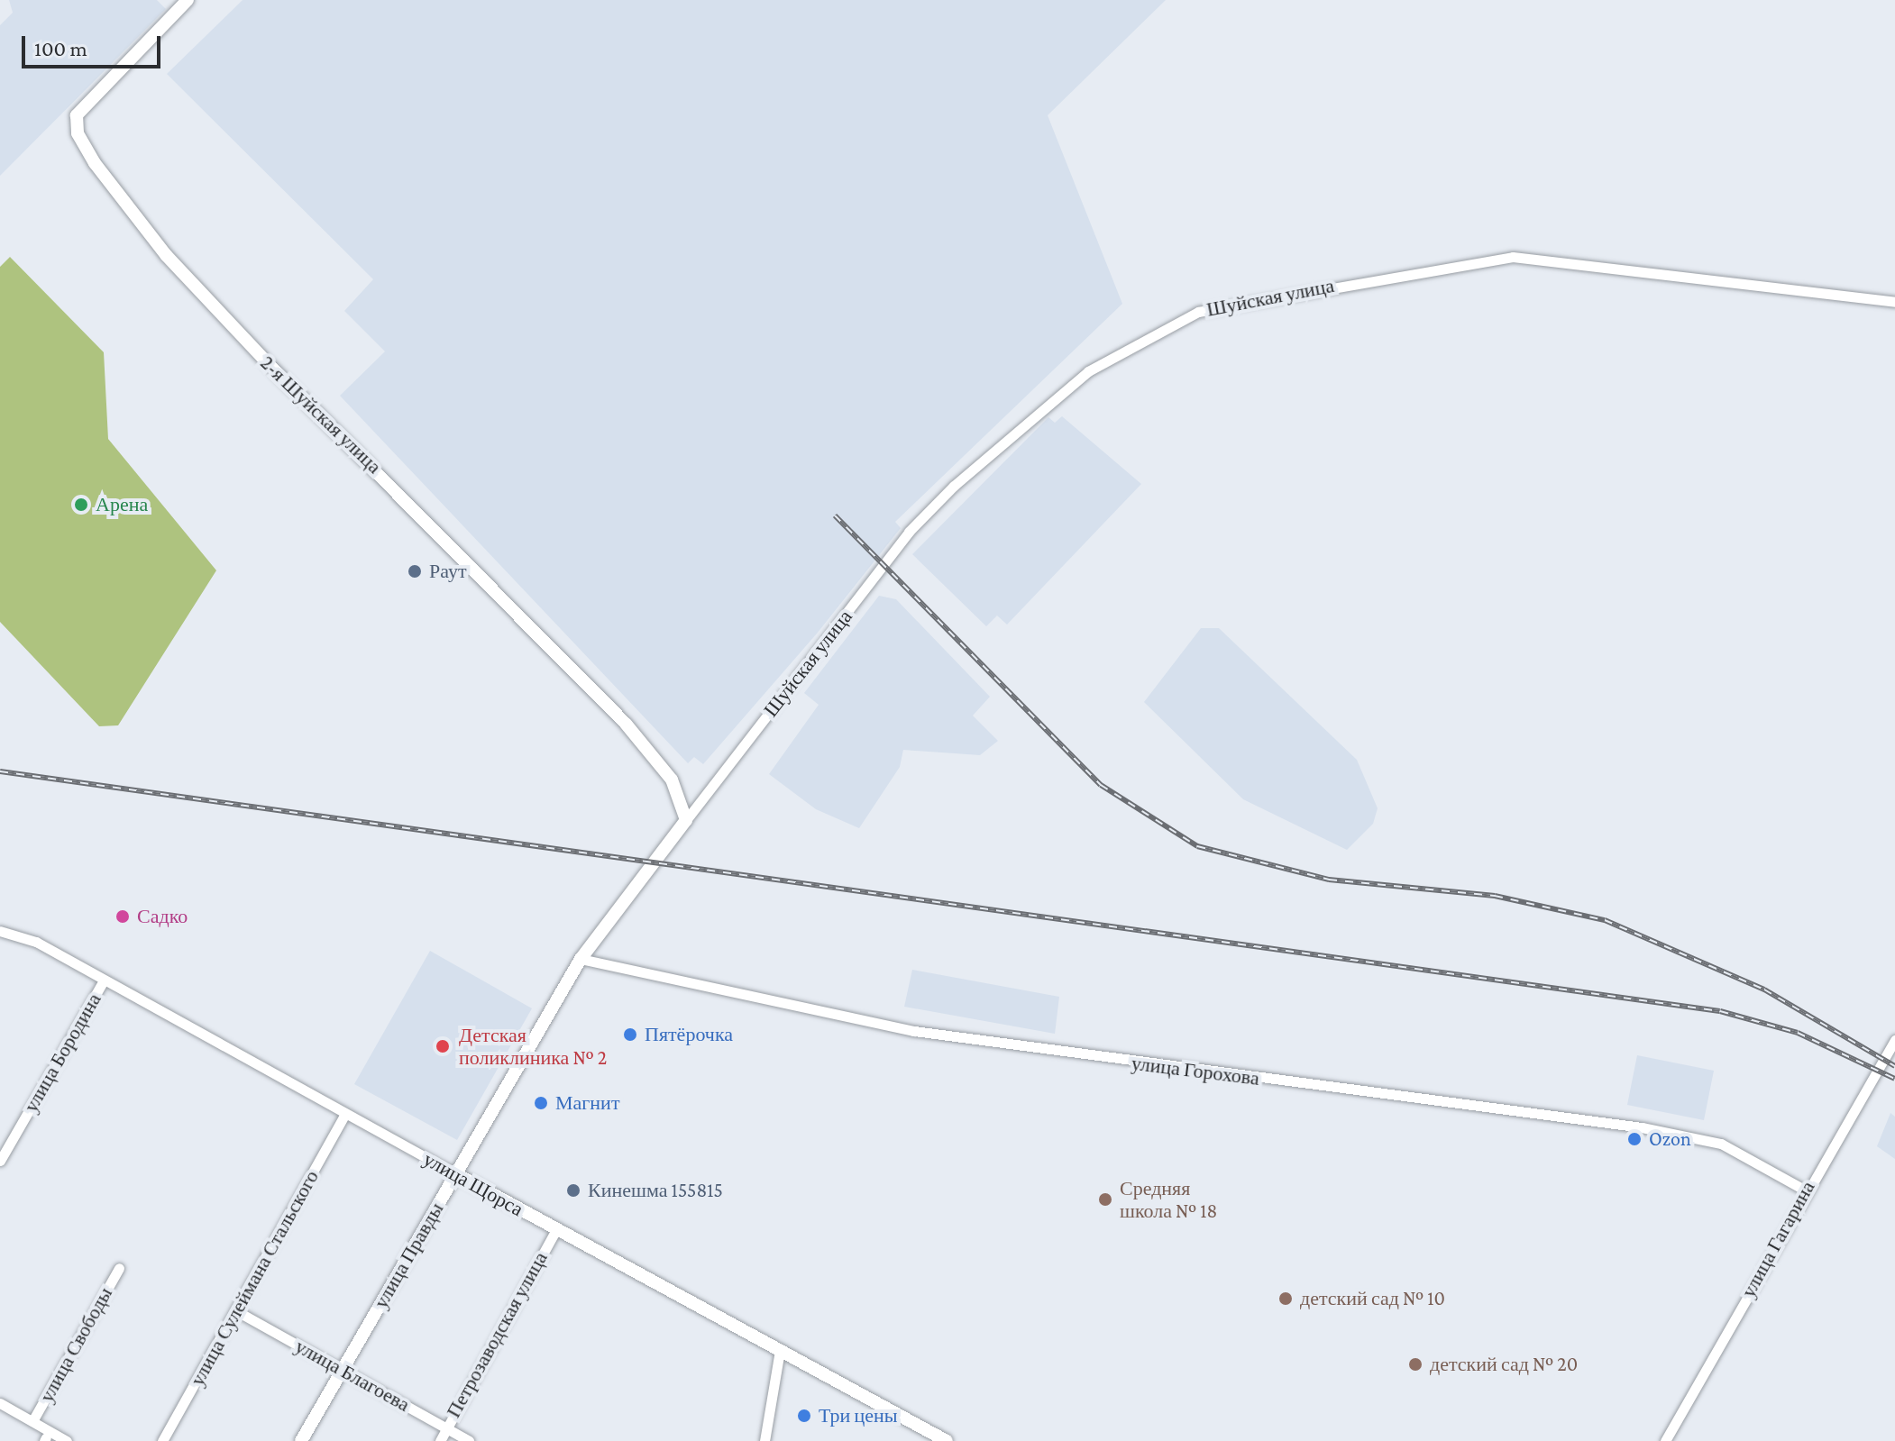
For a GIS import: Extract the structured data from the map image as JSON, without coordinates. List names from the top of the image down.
{
  "streets": {
    "street": [
      "Шуйская улица",
      "2-я Шуйская улица",
      "улица Бородина",
      "улица Горохова",
      "улица Щорса",
      "улица Гагарина",
      "улица Правды",
      "улица Сулеймана Стальского",
      "Петрозаводская улица",
      "улица Свободы",
      "улица Благоева"
    ]
  },
  "crossings": [
    ["Шуйская улица", "2-я Шуйская улица"],
    ["Шуйская улица", "улица Правды"],
    ["2-я Шуйская улица", "улица Правды"],
    ["улица Бородина", "улица Щорса"],
    ["улица Горохова", "улица Гагарина"],
    ["улица Горохова", "улица Правды"],
    ["улица Щорса", "улица Правды"],
    ["улица Щорса", "улица Сулеймана Стальского"],
    ["улица Щорса", "Петрозаводская улица"],
    ["улица Правды", "улица Благоева"],
    ["улица Сулеймана Стальского", "улица Благоева"],
    ["Петрозаводская улица", "улица Благоева"]
  ],
  "places": [
    "Арена",
    "Раут",
    "Садко",
    "Пятёрочка",
    "Детская поликлиника № 2",
    "Магнит",
    "Ozon",
    "Кинешма 155815",
    "Средняя школа № 18",
    "детский сад № 10",
    "детский сад № 20",
    "Три цены"
  ],
  "scale_bar": "100 m"
}
